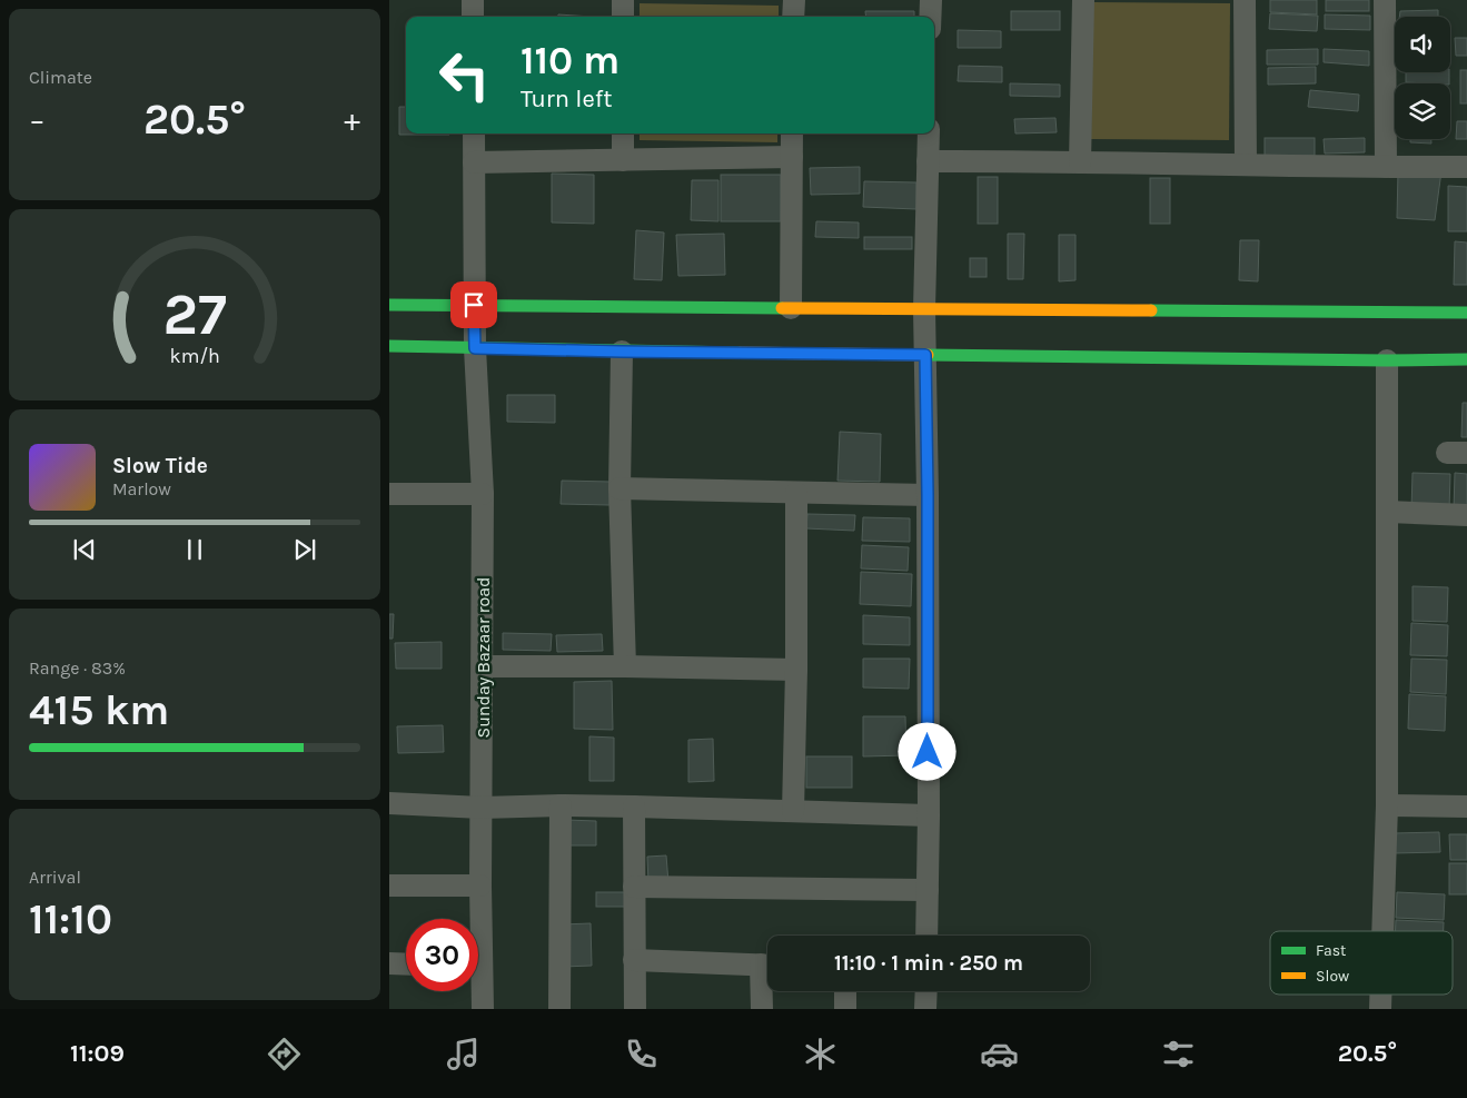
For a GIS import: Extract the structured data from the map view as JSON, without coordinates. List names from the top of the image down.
{
  "streets": {
    "street": ["Sunday Bazaar road"]
  },
  "legend": ["Fast", "Slow"],
  "page": {
    "tile": [
      "Climate",
      ["Range · 83%", "415 km"],
      ["Arrival", "11:10"]
    ],
    "turn": ["110 m", "Turn left"],
    "heat": ["−", "20.5°", "+"],
    "song": ["Slow Tide", "Marlow"],
    "limit": "30",
    "trip": "11:10 · 1 min · 250 m",
    "tabs": ["11:09", "20.5°"],
    "gauge": ["27", "km/h"]
  }
}
